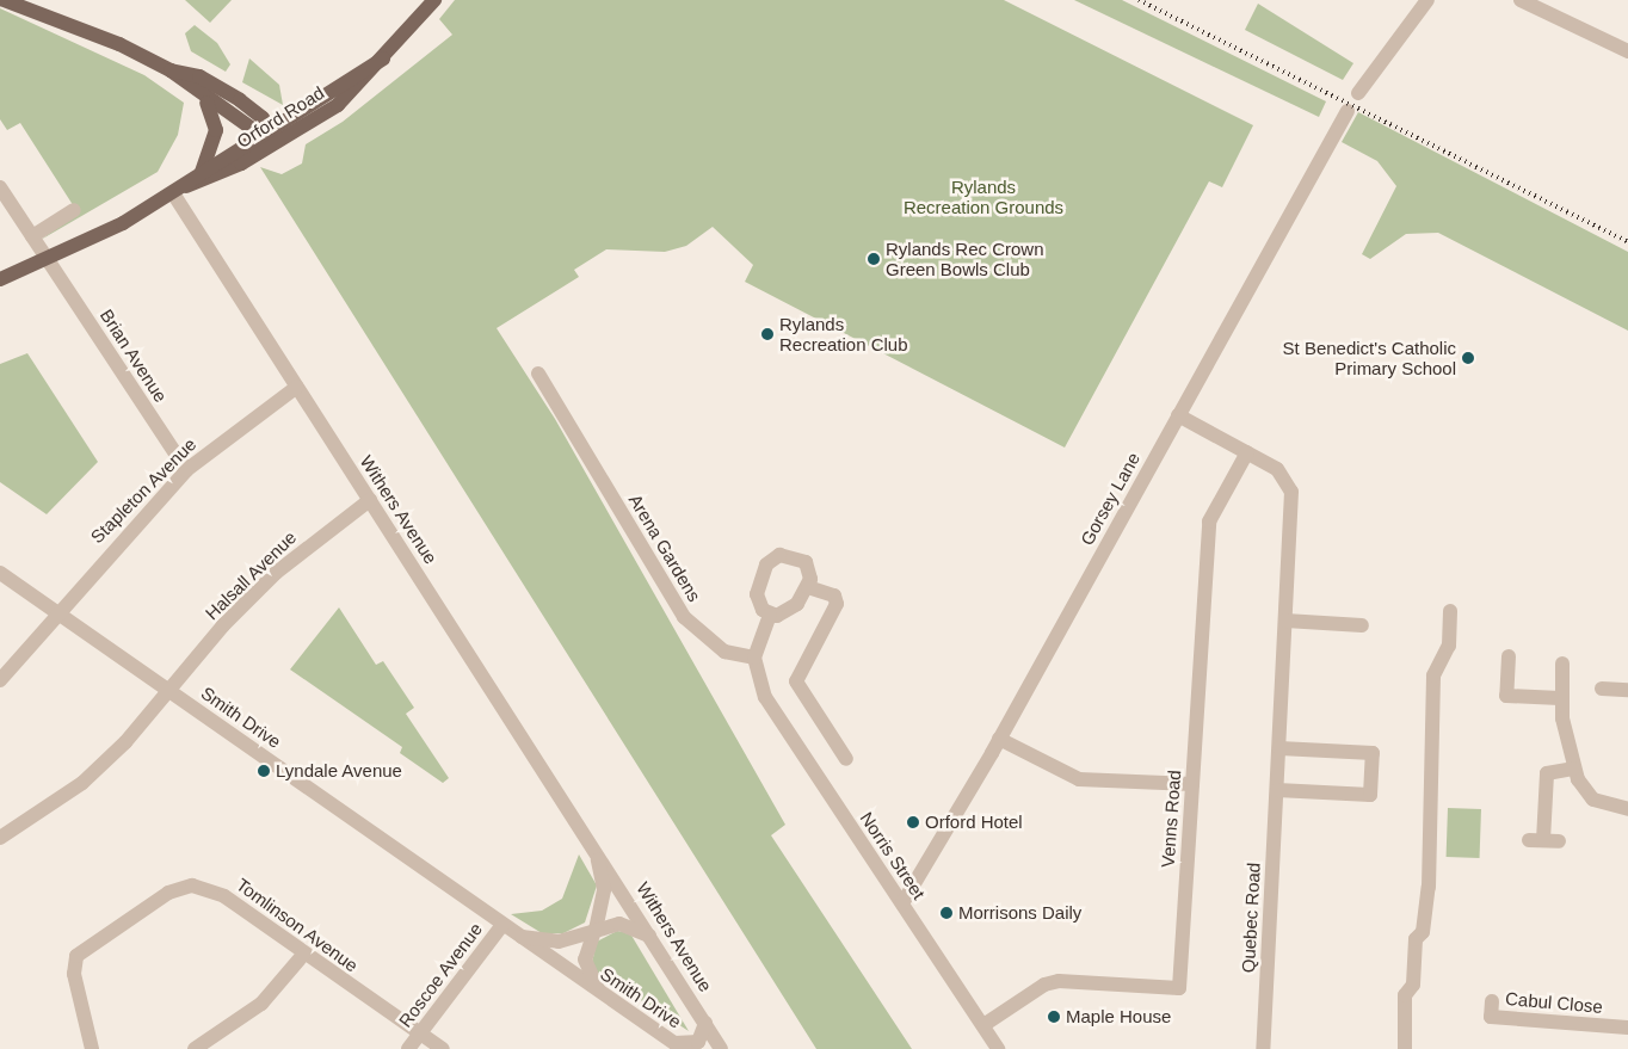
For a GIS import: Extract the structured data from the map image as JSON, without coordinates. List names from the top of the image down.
{
  "streets": {
    "main road": ["Orford Road"],
    "street": [
      "Brian Avenue",
      "Stapleton Avenue",
      "Gorsey Lane",
      "Withers Avenue",
      "Arena Gardens",
      "Halsall Avenue",
      "Smith Drive",
      "Venns Road",
      "Norris Street",
      "Quebec Road",
      "Tomlinson Avenue",
      "Roscoe Avenue",
      "Cabul Close"
    ]
  },
  "crossings": [
    ["Orford Road", "Brian Avenue"],
    ["Orford Road", "Withers Avenue"],
    ["Brian Avenue", "Stapleton Avenue"],
    ["Stapleton Avenue", "Withers Avenue"],
    ["Stapleton Avenue", "Smith Drive"],
    ["Gorsey Lane", "Norris Street"],
    ["Gorsey Lane", "Quebec Road"],
    ["Withers Avenue", "Halsall Avenue"],
    ["Withers Avenue", "Smith Drive"],
    ["Arena Gardens", "Norris Street"],
    ["Halsall Avenue", "Smith Drive"],
    ["Smith Drive", "Roscoe Avenue"],
    ["Venns Road", "Norris Street"],
    ["Venns Road", "Quebec Road"],
    ["Tomlinson Avenue", "Roscoe Avenue"]
  ],
  "parks": ["Rylands Recreation Grounds"],
  "places": [
    "Rylands Rec Crown Green Bowls Club",
    "Rylands Recreation Club",
    "St Benedict's Catholic Primary School",
    "Lyndale Avenue",
    "Orford Hotel",
    "Morrisons Daily",
    "Maple House"
  ]
}
